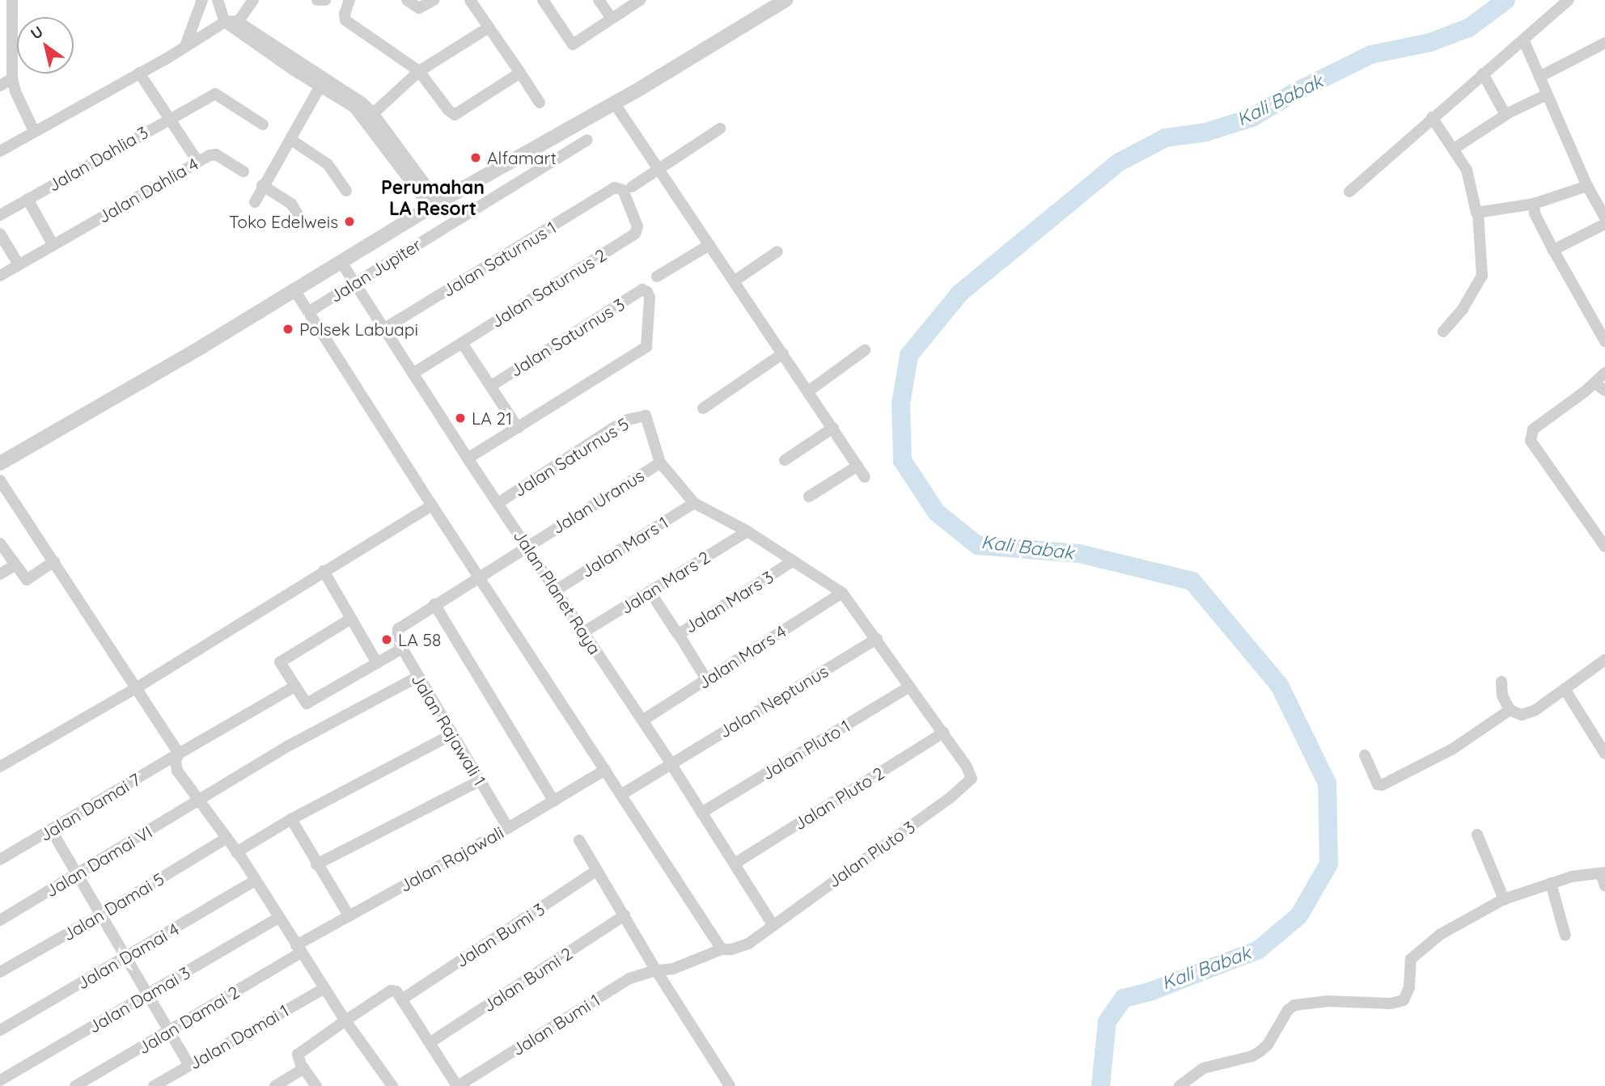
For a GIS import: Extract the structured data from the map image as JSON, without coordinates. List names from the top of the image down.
{
  "streets": {
    "street": [
      "Jalan Dahlia 3",
      "Jalan Dahlia 4",
      "Jalan Saturnus 1",
      "Jalan Jupiter",
      "Jalan Saturnus 2",
      "Jalan Saturnus 3",
      "Jalan Saturnus 5",
      "Jalan Uranus",
      "Jalan Mars 1",
      "Jalan Mars 2",
      "Jalan Planet Raya",
      "Jalan Mars 3",
      "Jalan Mars 4",
      "Jalan Neptunus",
      "Jalan Rajawali 1",
      "Jalan Pluto 1",
      "Jalan Pluto 2",
      "Jalan Damai 7",
      "Jalan Pluto 3",
      "Jalan Rajawali",
      "Jalan Damai VI",
      "Jalan Damai 5",
      "Jalan Bumi 3",
      "Jalan Damai 4",
      "Jalan Bumi 2",
      "Jalan Damai 3",
      "Jalan Damai 2",
      "Jalan Bumi 1",
      "Jalan Damai 1"
    ]
  },
  "crossings": [
    ["Jalan Saturnus 1", "Jalan Saturnus 2"],
    ["Jalan Saturnus 1", "Jalan Planet Raya"],
    ["Jalan Jupiter", "Jalan Planet Raya"],
    ["Jalan Saturnus 2", "Jalan Planet Raya"],
    ["Jalan Saturnus 5", "Jalan Uranus"],
    ["Jalan Saturnus 5", "Jalan Planet Raya"],
    ["Jalan Uranus", "Jalan Planet Raya"],
    ["Jalan Uranus", "Jalan Rajawali 1"],
    ["Jalan Mars 1", "Jalan Planet Raya"],
    ["Jalan Mars 2", "Jalan Planet Raya"],
    ["Jalan Mars 2", "Jalan Mars 3"],
    ["Jalan Planet Raya", "Jalan Mars 4"],
    ["Jalan Planet Raya", "Jalan Neptunus"],
    ["Jalan Planet Raya", "Jalan Pluto 1"],
    ["Jalan Planet Raya", "Jalan Pluto 2"],
    ["Jalan Planet Raya", "Jalan Pluto 3"],
    ["Jalan Rajawali 1", "Jalan Rajawali"],
    ["Jalan Rajawali 1", "Jalan Damai VI"],
    ["Jalan Pluto 2", "Jalan Pluto 3"],
    ["Jalan Pluto 3", "Jalan Bumi 1"],
    ["Jalan Rajawali", "Jalan Damai 2"]
  ],
  "districts": ["Perumahan LA Resort"],
  "water": ["Kali Babak"],
  "places": [
    "Alfamart",
    "Toko Edelweis",
    "Polsek Labuapi",
    "LA 21",
    "LA 58"
  ],
  "north": "top left"
}
